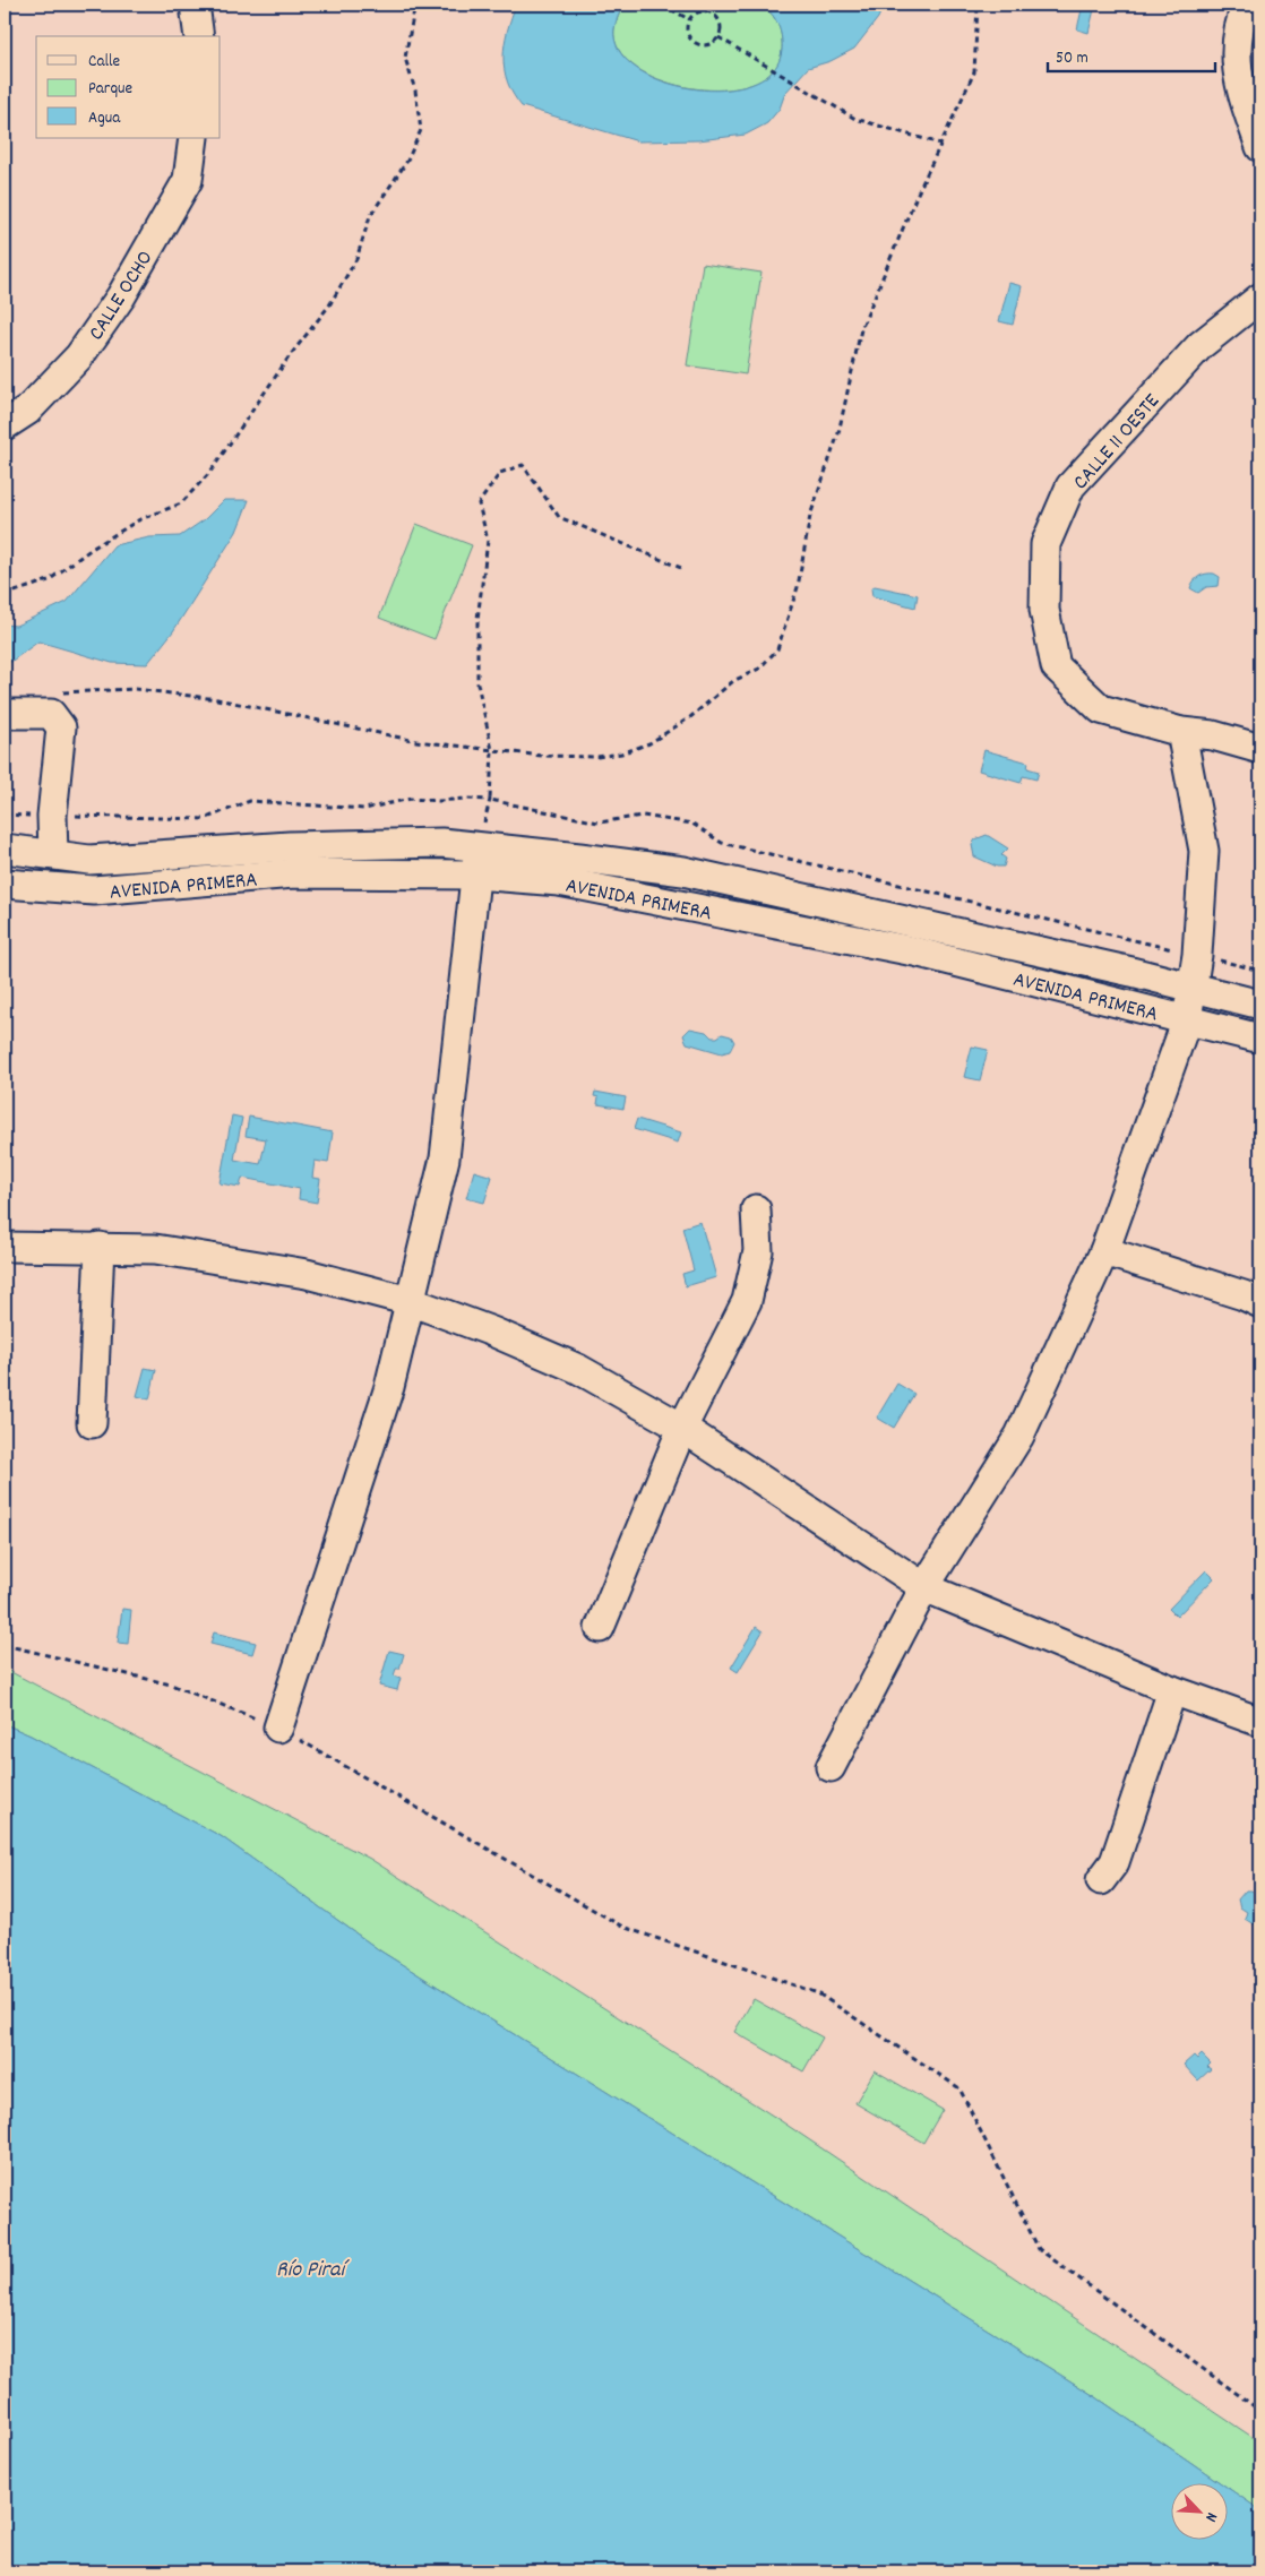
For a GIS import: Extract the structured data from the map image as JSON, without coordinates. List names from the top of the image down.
{
  "streets": {
    "street": ["CALLE OCHO", "CALLE 11 OESTE", "AVENIDA PRIMERA"]
  },
  "water": ["Río Piraí"],
  "legend": ["Calle", "Parque", "Agua"],
  "scale_bar": "50 m",
  "north": "bottom right"
}
